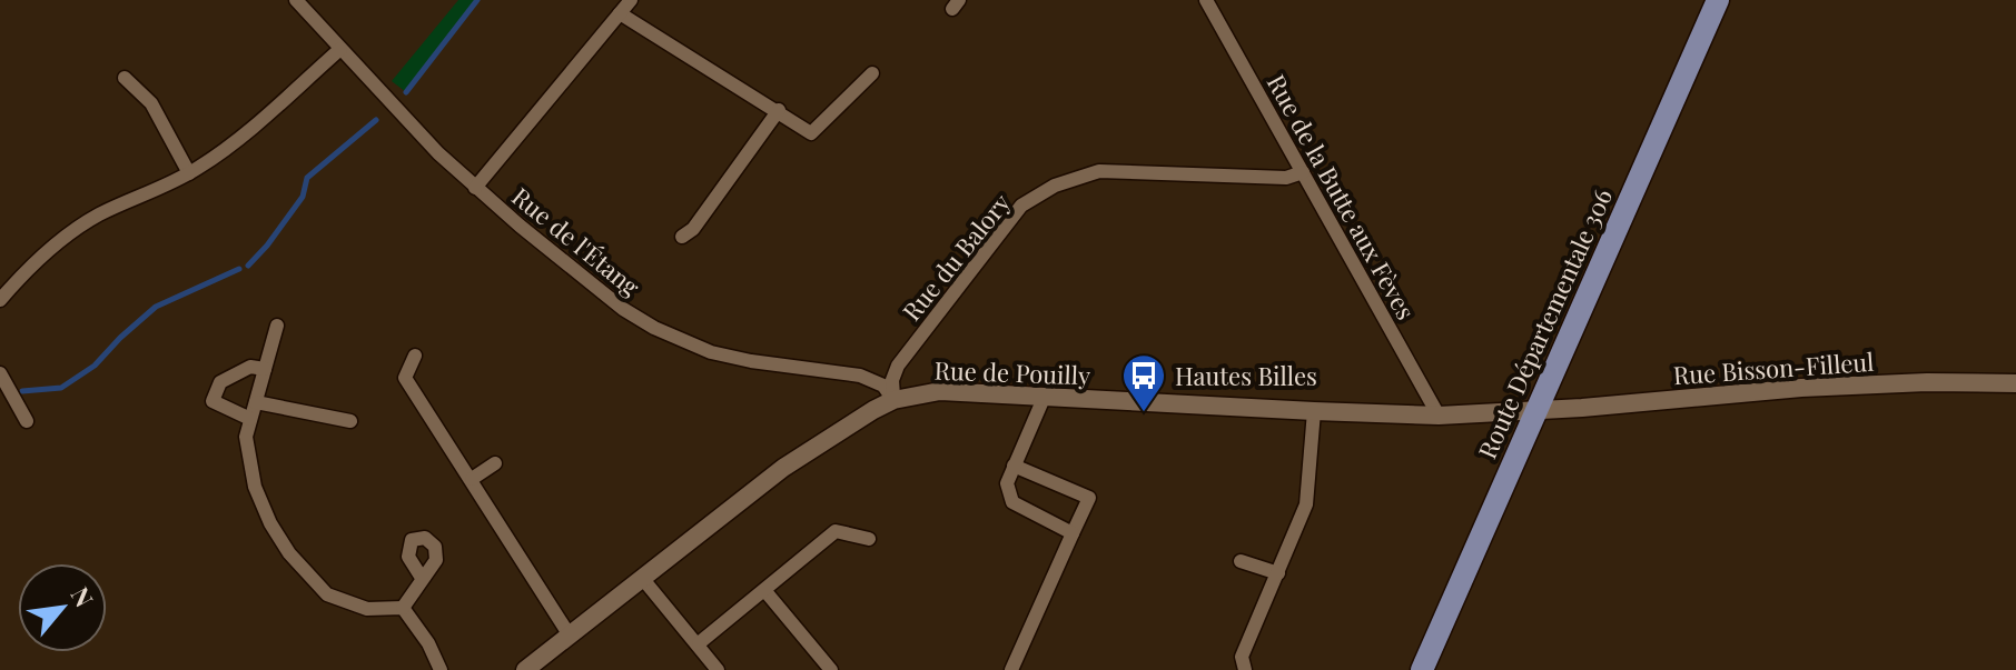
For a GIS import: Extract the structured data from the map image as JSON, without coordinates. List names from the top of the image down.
{
  "streets": {
    "main road": ["Route Départementale 306"],
    "street": [
      "Rue de la Butte aux Fèves",
      "Rue de l'Étang",
      "Rue du Balory",
      "Rue Bisson-Filleul",
      "Rue de Pouilly"
    ]
  },
  "crossings": [
    ["Rue de la Butte aux Fèves", "Rue du Balory"],
    ["Rue de la Butte aux Fèves", "Rue de Pouilly"],
    ["Rue de l'Étang", "Rue du Balory"],
    ["Rue de l'Étang", "Rue de Pouilly"],
    ["Rue du Balory", "Rue de Pouilly"],
    ["Route Départementale 306", "Rue Bisson-Filleul"],
    ["Route Départementale 306", "Rue de Pouilly"],
    ["Rue Bisson-Filleul", "Rue de Pouilly"]
  ],
  "places": {
    "bus stop": ["Hautes Billes"]
  },
  "north": "top right"
}
